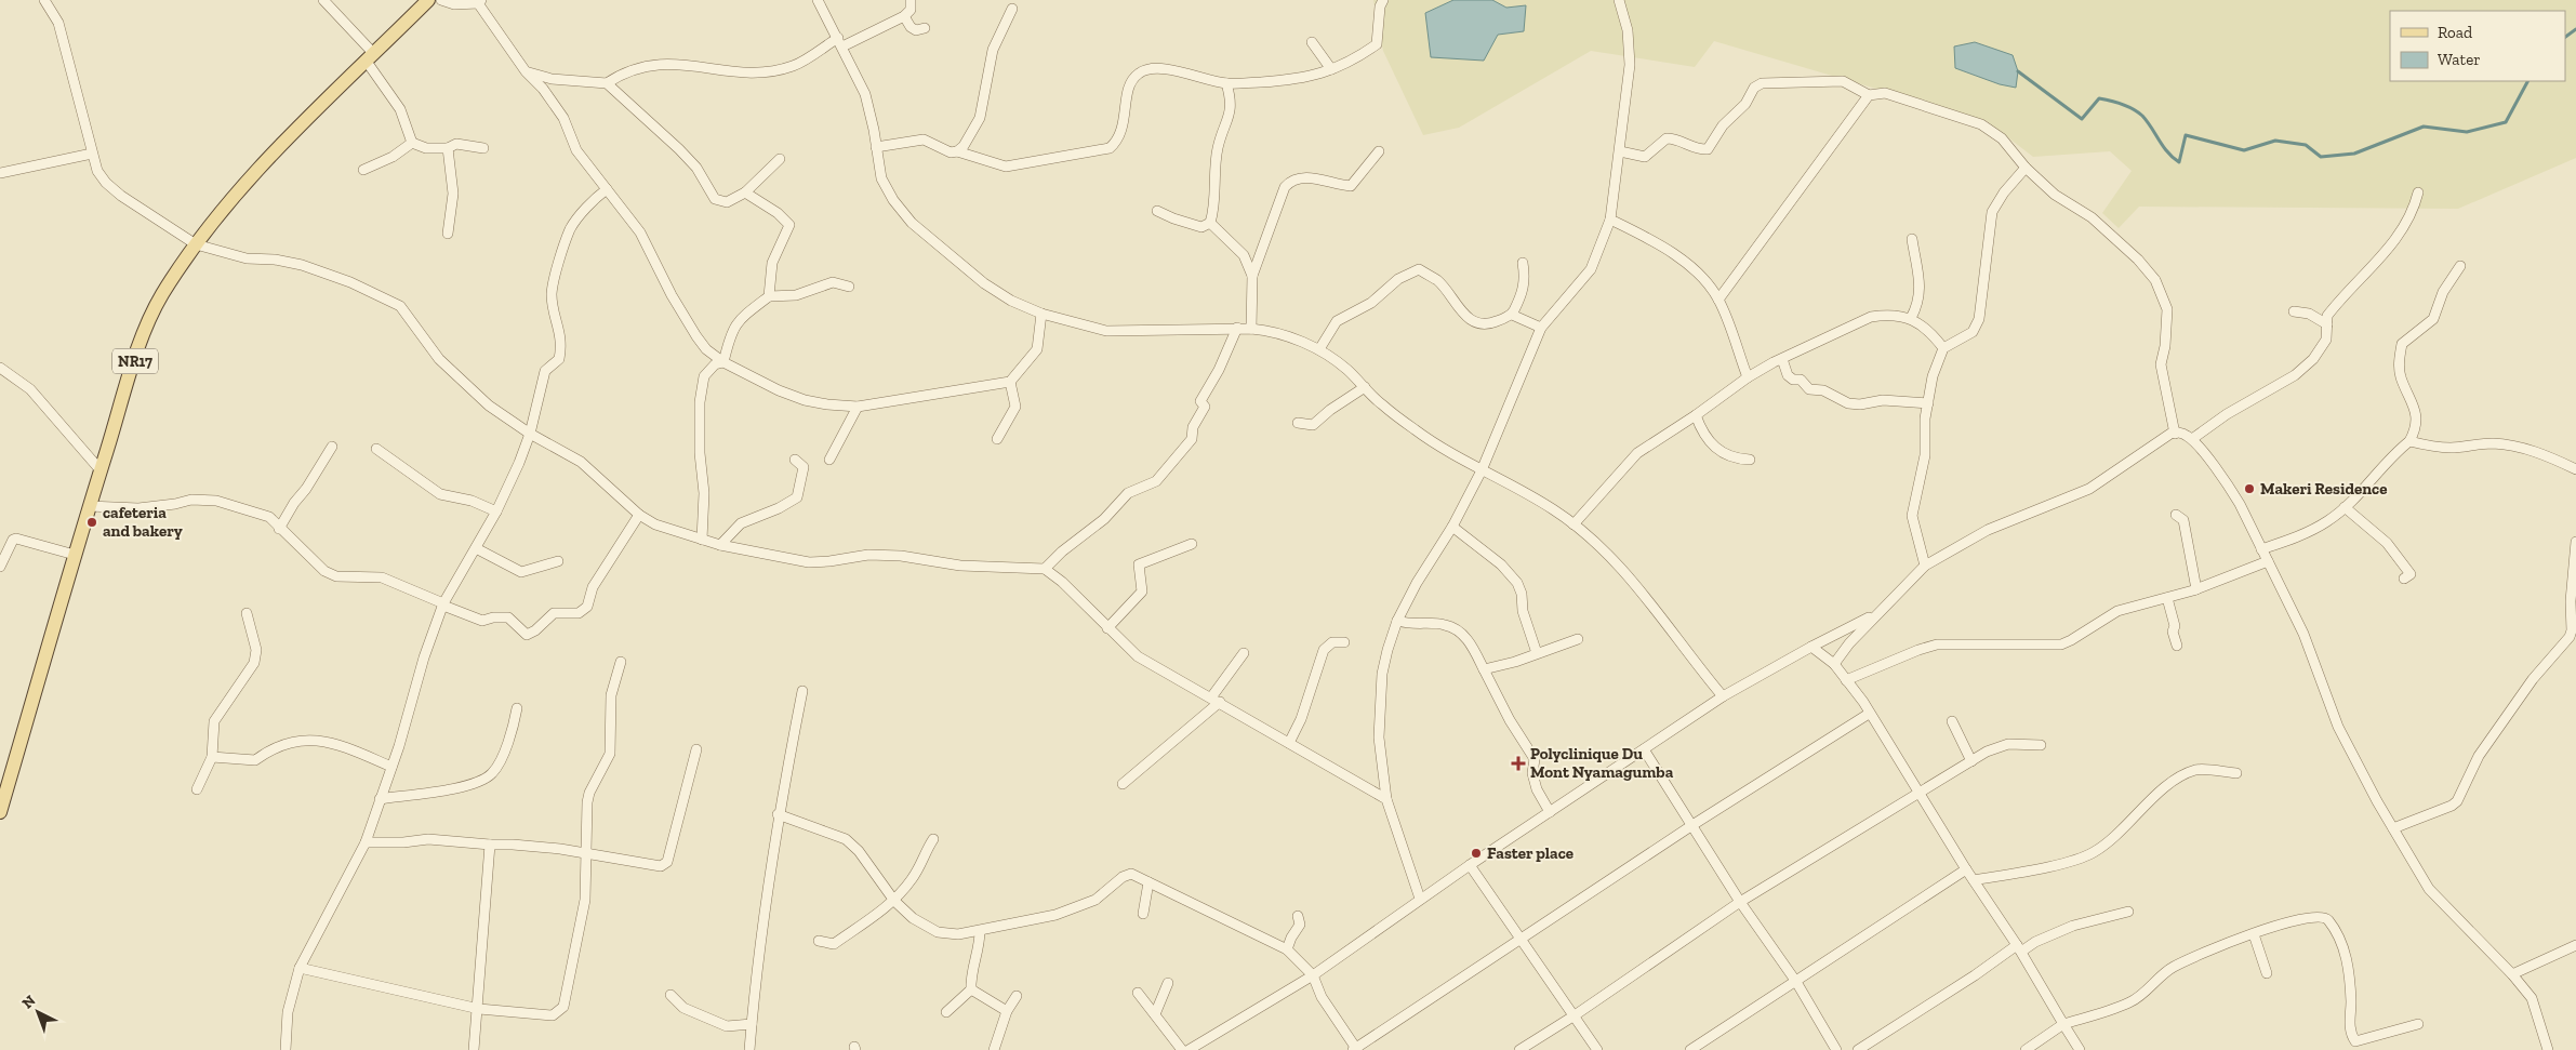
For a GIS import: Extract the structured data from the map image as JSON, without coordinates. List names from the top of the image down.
{
  "streets": {
    "main road": ["NR17"]
  },
  "places": {
    "other": ["Makeri Residence", "cafeteria and bakery", "Faster place"],
    "health": ["Polyclinique Du Mont Nyamagumba"]
  },
  "legend": ["Road", "Water"],
  "north": "top left"
}
